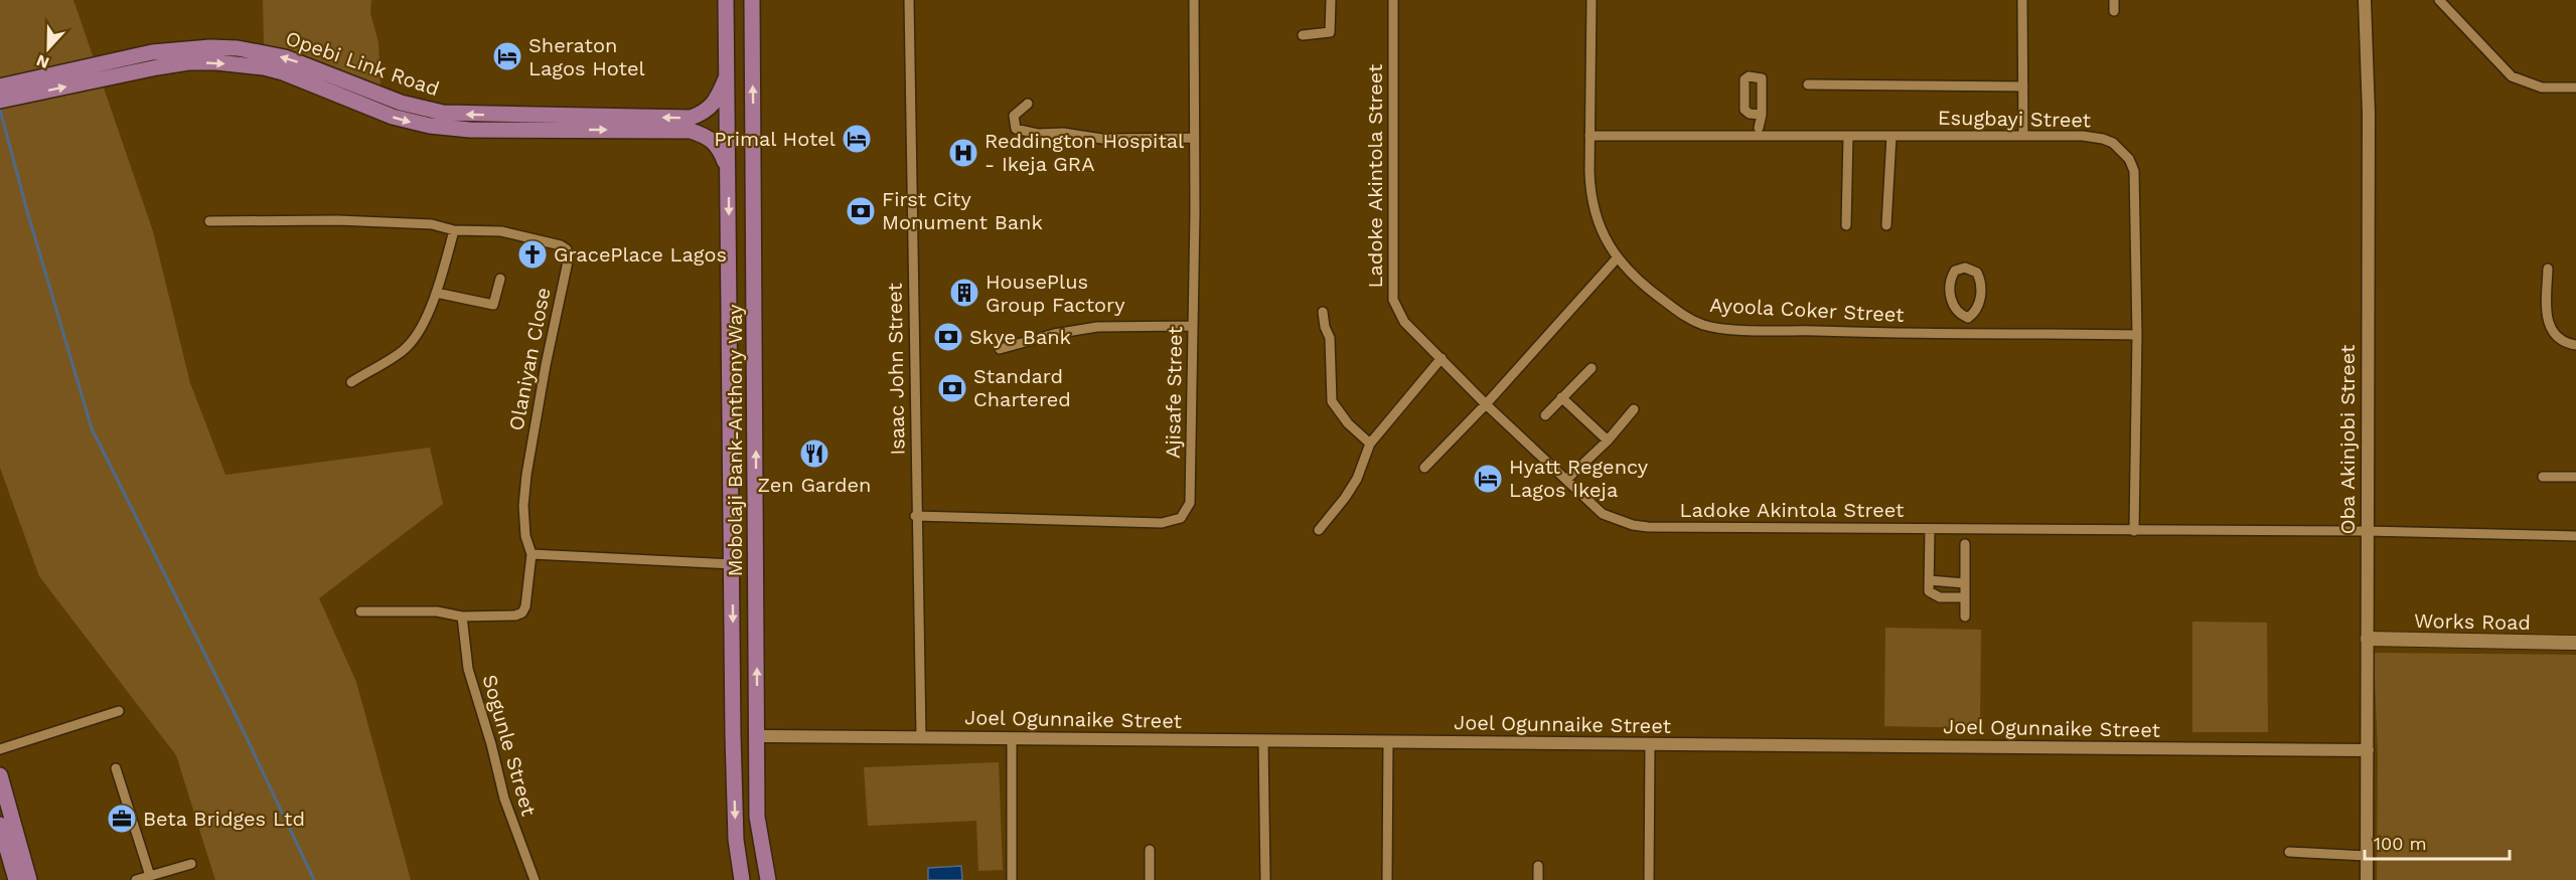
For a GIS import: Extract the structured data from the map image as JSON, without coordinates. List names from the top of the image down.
{
  "streets": {
    "main road": ["Opebi Link Road", "Mobolaji Bank-Anthony Way", "Works Road"],
    "street": [
      "Esugbayi Street",
      "Ladoke Akintola Street",
      "Ayoola Coker Street",
      "Olaniyan Close",
      "Isaac John Street",
      "Ajisafe Street",
      "Oba Akinjobi Street",
      "Joel Ogunnaike Street",
      "Sogunle Street"
    ]
  },
  "crossings": [
    ["Opebi Link Road", "Mobolaji Bank-Anthony Way"],
    ["Esugbayi Street", "Ladoke Akintola Street"],
    ["Esugbayi Street", "Ayoola Coker Street"],
    ["Ladoke Akintola Street", "Oba Akinjobi Street"],
    ["Isaac John Street", "Ajisafe Street"],
    ["Isaac John Street", "Joel Ogunnaike Street"],
    ["Oba Akinjobi Street", "Works Road"],
    ["Oba Akinjobi Street", "Joel Ogunnaike Street"],
    ["Mobolaji Bank-Anthony Way", "Joel Ogunnaike Street"]
  ],
  "places": {
    "hotel": ["Sheraton Lagos Hotel", "Primal Hotel", "Hyatt Regency Lagos Ikeja"],
    "hospital": ["Reddington Hospital - Ikeja GRA"],
    "bank": ["First City Monument Bank", "Skye Bank", "Standard Chartered"],
    "church": ["GracePlace Lagos"],
    "building": ["HousePlus Group Factory"],
    "restaurant": ["Zen Garden"],
    "office": ["Beta Bridges Ltd"]
  },
  "scale_bar": "100 m",
  "north": "bottom"
}
